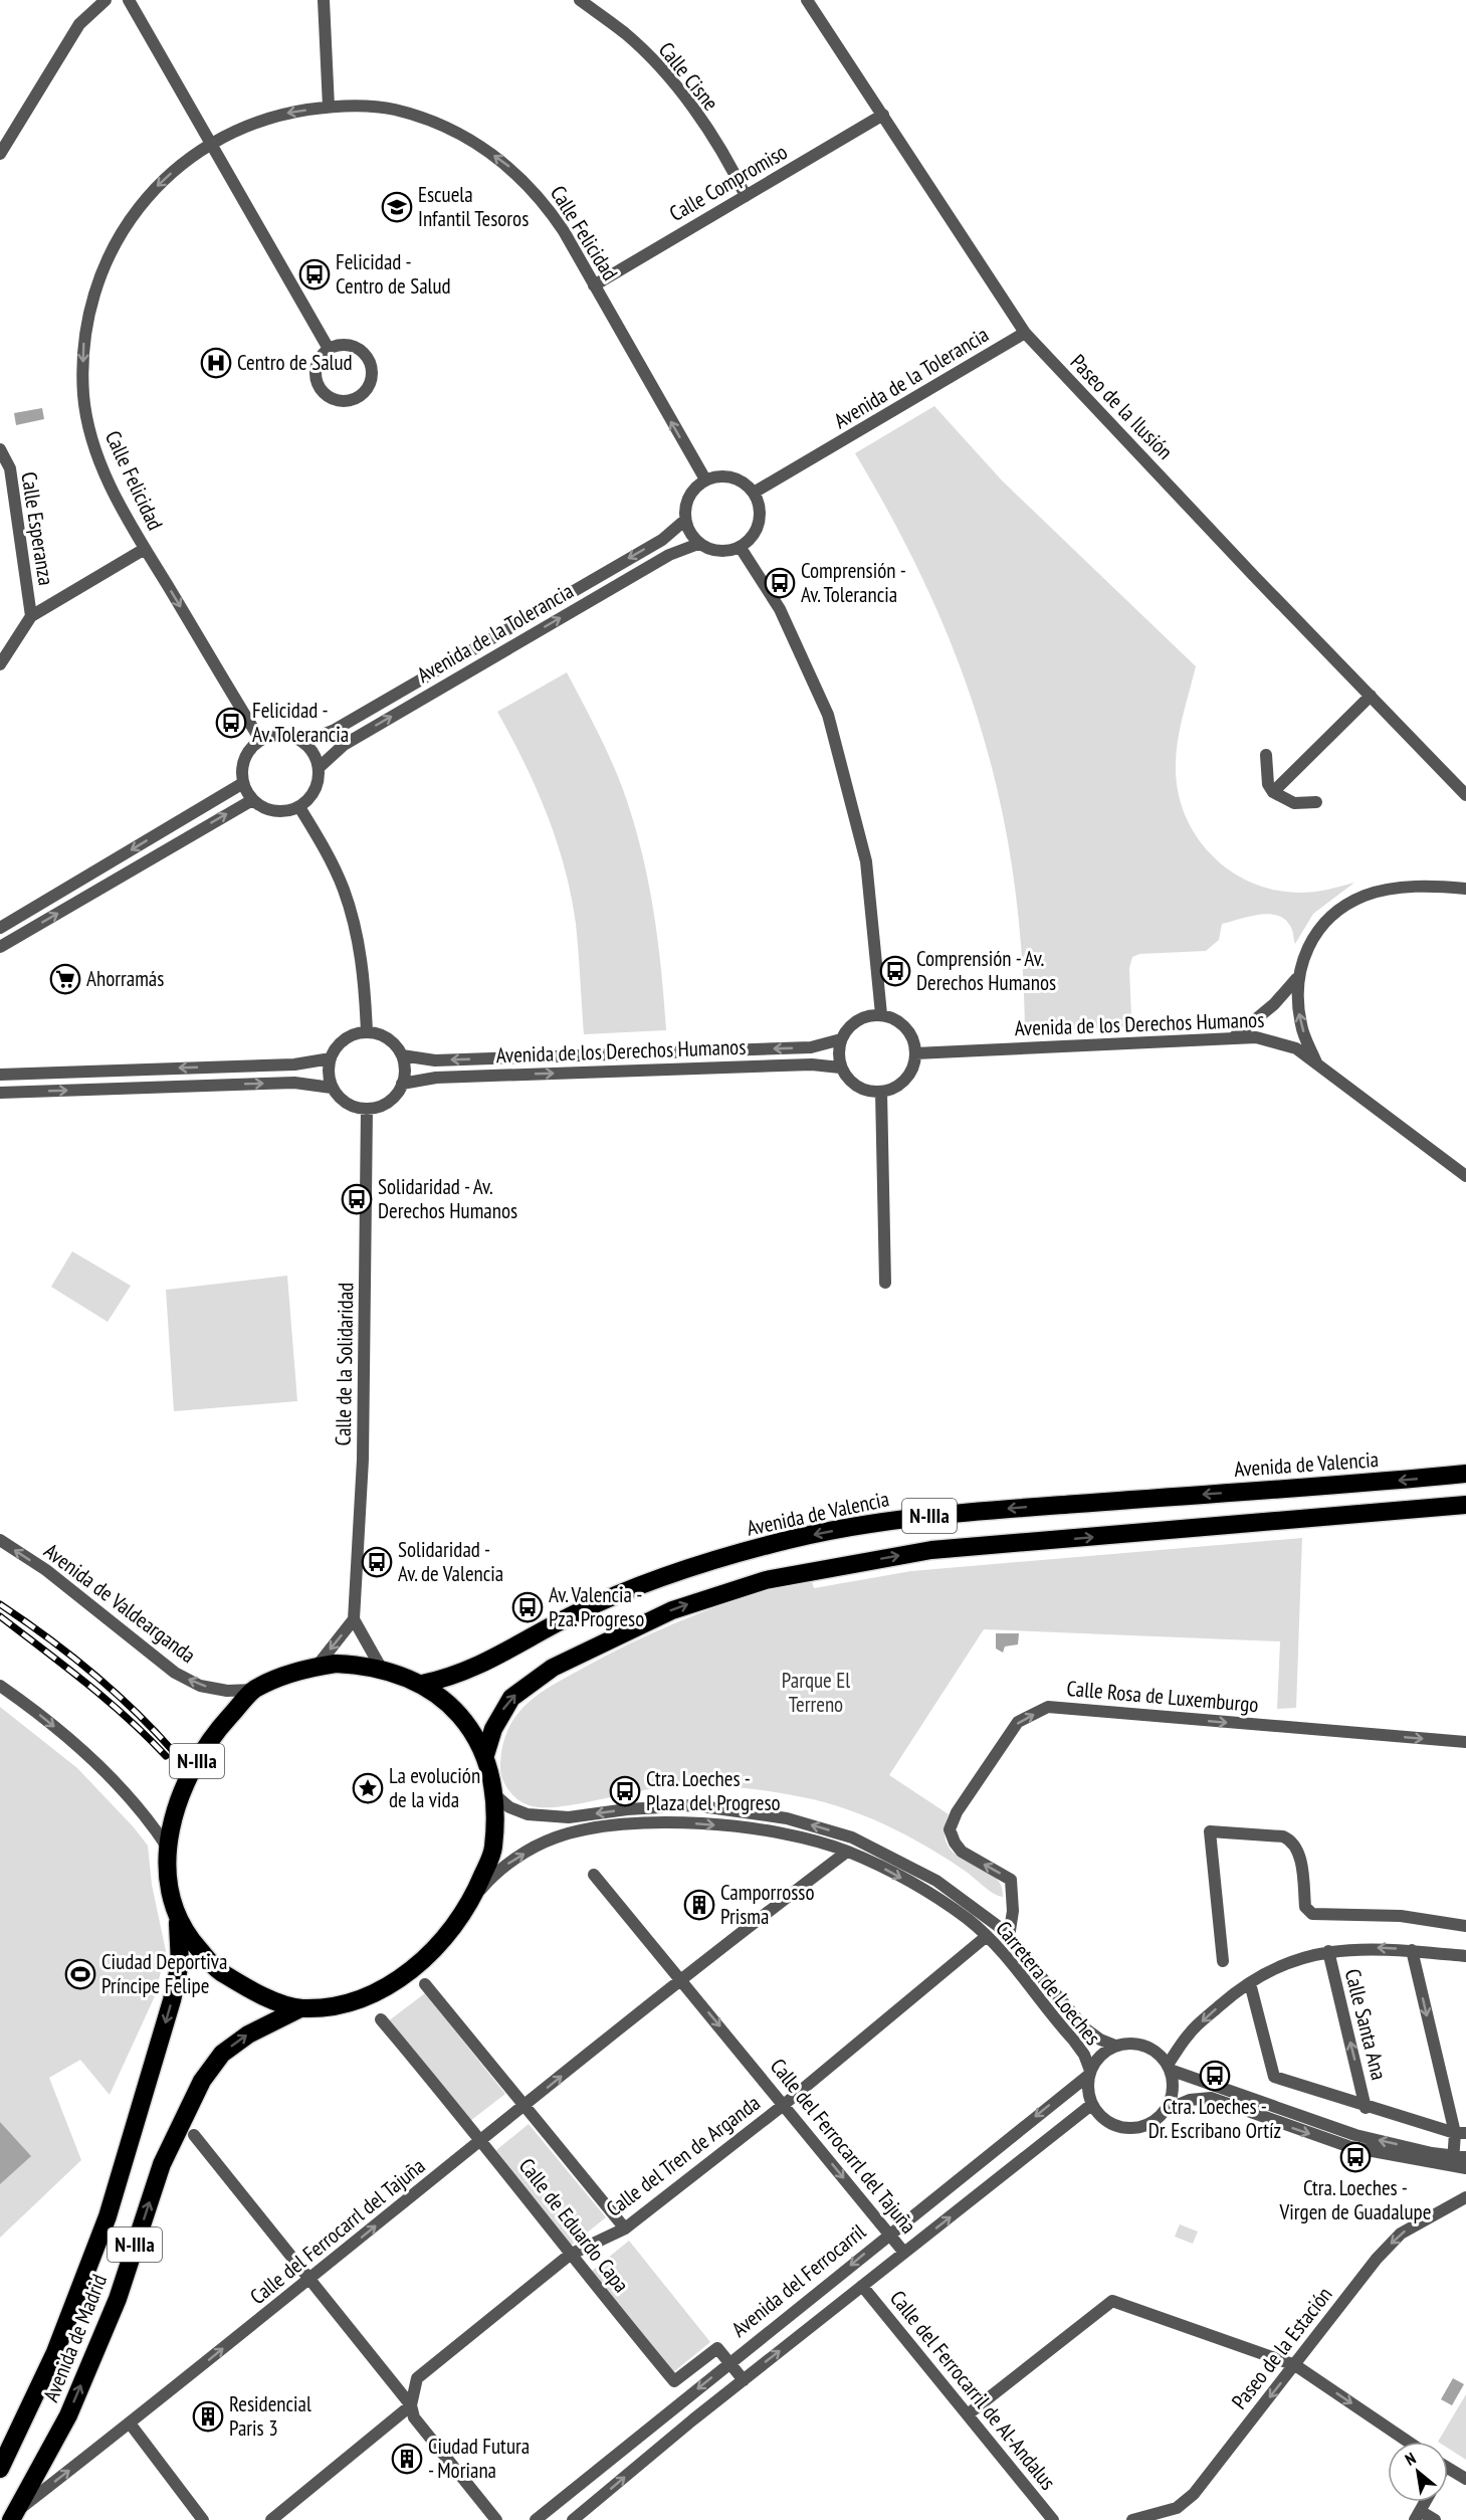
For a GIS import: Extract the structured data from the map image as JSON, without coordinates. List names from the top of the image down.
{
  "streets": {
    "highway": ["Avenida de Valencia", "N-IIIa", "Avenida de Madrid"],
    "street": [
      "Calle Cisne",
      "Calle Compromiso",
      "Calle Felicidad",
      "Avenida de la Tolerancia",
      "Paseo de la Ilusión",
      "Calle Esperanza",
      "Avenida de los Derechos Humanos",
      "Calle de la Solidaridad",
      "Avenida de Valdearganda",
      "Calle Rosa de Luxemburgo",
      "Carretera de Loeches",
      "Calle Santa Ana",
      "Calle del Ferrocarrl del Tajuña",
      "Calle del Tren de Arganda",
      "Calle de Eduardo Capa",
      "Avenida del Ferrocarril",
      "Paseo de la Estación",
      "Calle del Ferrocarril de Al-Andalus"
    ]
  },
  "crossings": [
    ["Calle Cisne", "Calle Compromiso"],
    ["Calle Compromiso", "Calle Felicidad"],
    ["Calle Compromiso", "Paseo de la Ilusión"],
    ["Calle Felicidad", "Avenida de la Tolerancia"],
    ["Avenida de la Tolerancia", "Paseo de la Ilusión"],
    ["Avenida de los Derechos Humanos", "Calle de la Solidaridad"],
    ["Avenida de Valencia", "N-IIIa"],
    ["N-IIIa", "Avenida de Valdearganda"],
    ["N-IIIa", "Carretera de Loeches"],
    ["N-IIIa", "Avenida de Madrid"],
    ["Calle Rosa de Luxemburgo", "Carretera de Loeches"],
    ["Carretera de Loeches", "Calle del Tren de Arganda"],
    ["Carretera de Loeches", "Avenida del Ferrocarril"],
    ["Calle del Ferrocarrl del Tajuña", "Calle del Tren de Arganda"],
    ["Calle del Ferrocarrl del Tajuña", "Calle de Eduardo Capa"],
    ["Calle del Ferrocarrl del Tajuña", "Avenida del Ferrocarril"],
    ["Calle del Ferrocarrl del Tajuña", "Avenida de Madrid"],
    ["Calle del Tren de Arganda", "Calle de Eduardo Capa"],
    ["Calle de Eduardo Capa", "Avenida del Ferrocarril"],
    ["Avenida del Ferrocarril", "Calle del Ferrocarril de Al-Andalus"]
  ],
  "one_way": ["Avenida de Valdearganda", "Paseo de la Estación"],
  "parks": ["Parque El Terreno"],
  "places": {
    "school or university": ["Escuela Infantil Tesoros"],
    "bus stop": [
      "Felicidad - Centro de Salud",
      "Comprensión - Av. Tolerancia",
      "Felicidad - Av. Tolerancia",
      "Comprensión - Av. Derechos Humanos",
      "Solidaridad - Av. Derechos Humanos",
      "Solidaridad - Av. de Valencia",
      "Av. Valencia - Pza. Progreso",
      "Ctra. Loeches - Plaza del Progreso",
      "Ctra. Loeches - Dr. Escribano Ortíz",
      "Ctra. Loeches - Virgen de Guadalupe"
    ],
    "hospital": ["Centro de Salud"],
    "supermarket": ["Ahorramás"],
    "place": ["La evolución de la vida"],
    "building": ["Camporrosso Prisma", "Residencial Paris 3", "Ciudad Futura - Moriana"],
    "sports": ["Ciudad Deportiva Príncipe Felipe"]
  },
  "north": "top left"
}
